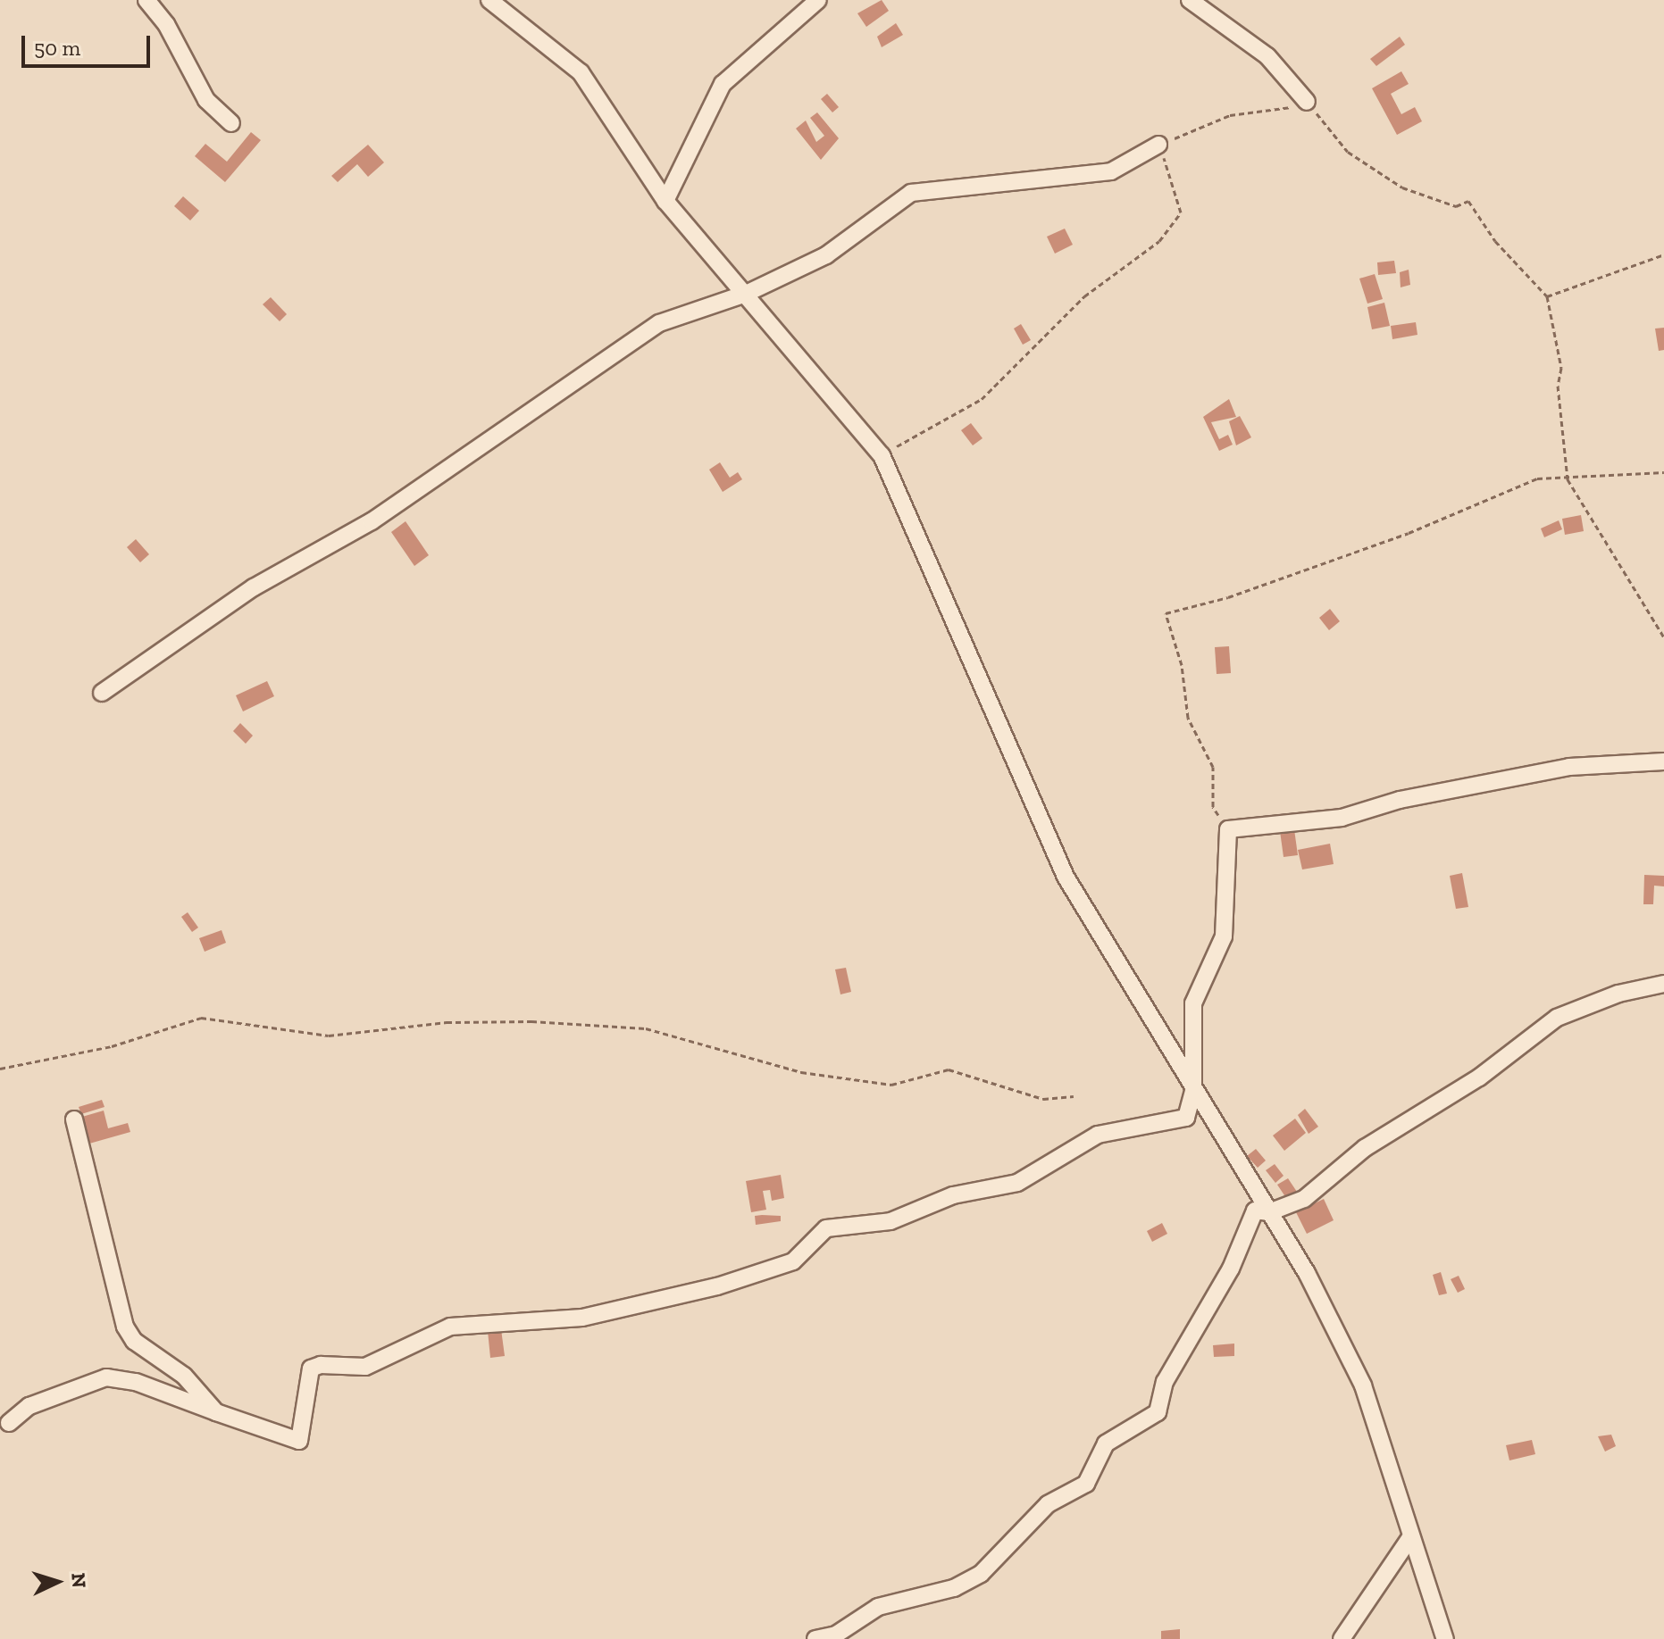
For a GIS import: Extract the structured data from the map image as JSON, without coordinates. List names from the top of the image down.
{
  "scale_bar": "50 m",
  "north": "right"
}
